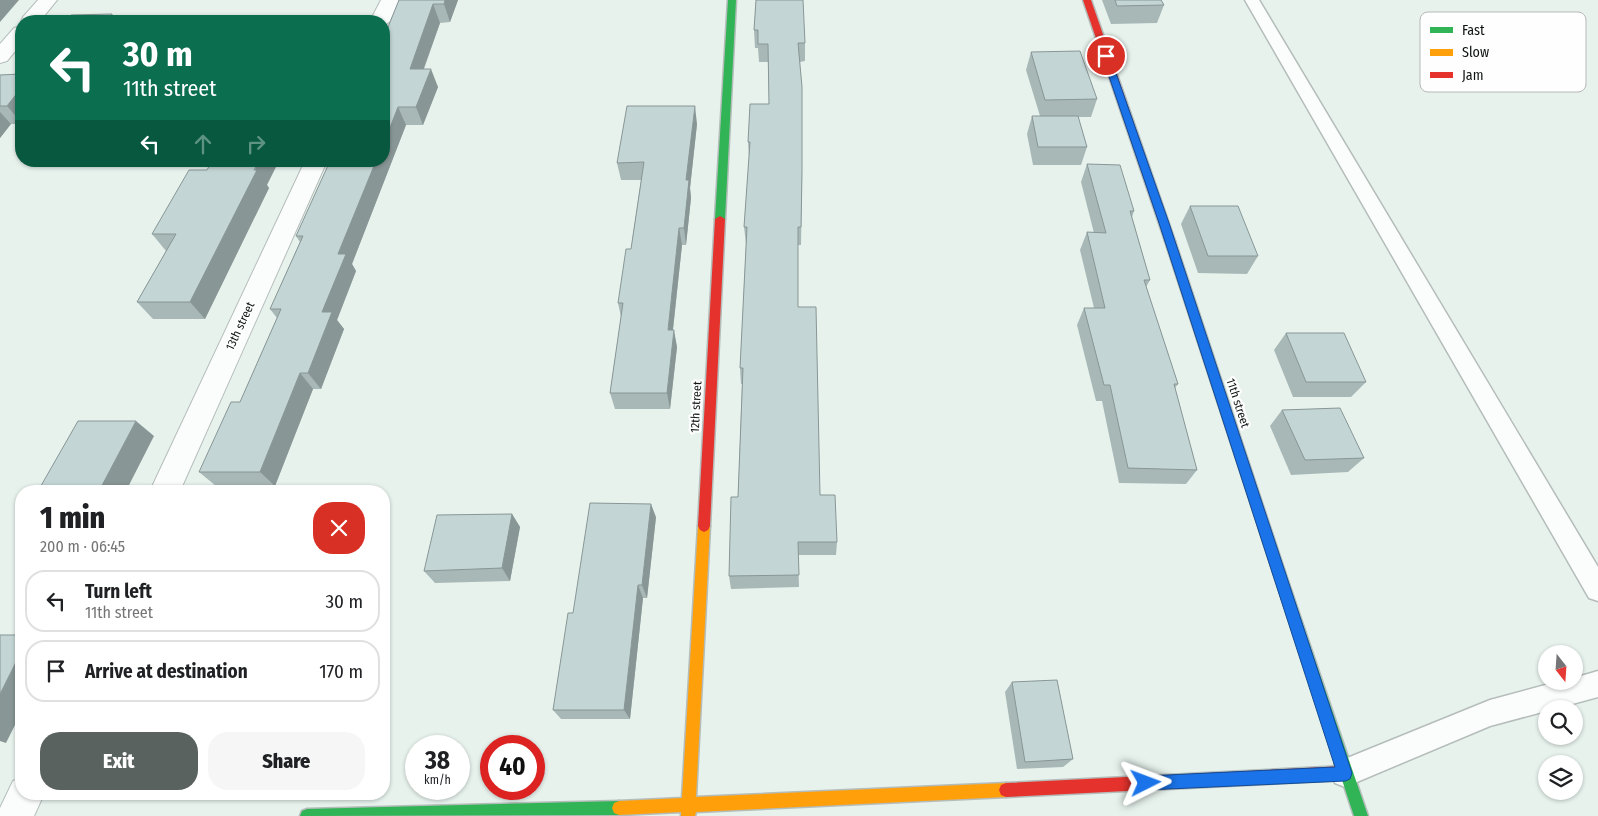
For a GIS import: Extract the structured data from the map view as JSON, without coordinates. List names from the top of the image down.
{
  "streets": {
    "street": ["13th street", "11th street", "12th street"]
  },
  "legend": ["Fast", "Slow", "Jam"],
  "north": "bottom",
  "page": {
    "turn": ["30 m", "11th street"],
    "heading": ["1 min", "200 m · 06:45"],
    "list": [
      {
        "name": "Turn left",
        "note": "11th street",
        "value": "30 m"
      },
      {
        "name": "Arrive at destination",
        "value": "170 m"
      }
    ],
    "buttons": ["Exit", "Share"],
    "speed": "38 km/h",
    "limit": "40"
  }
}
